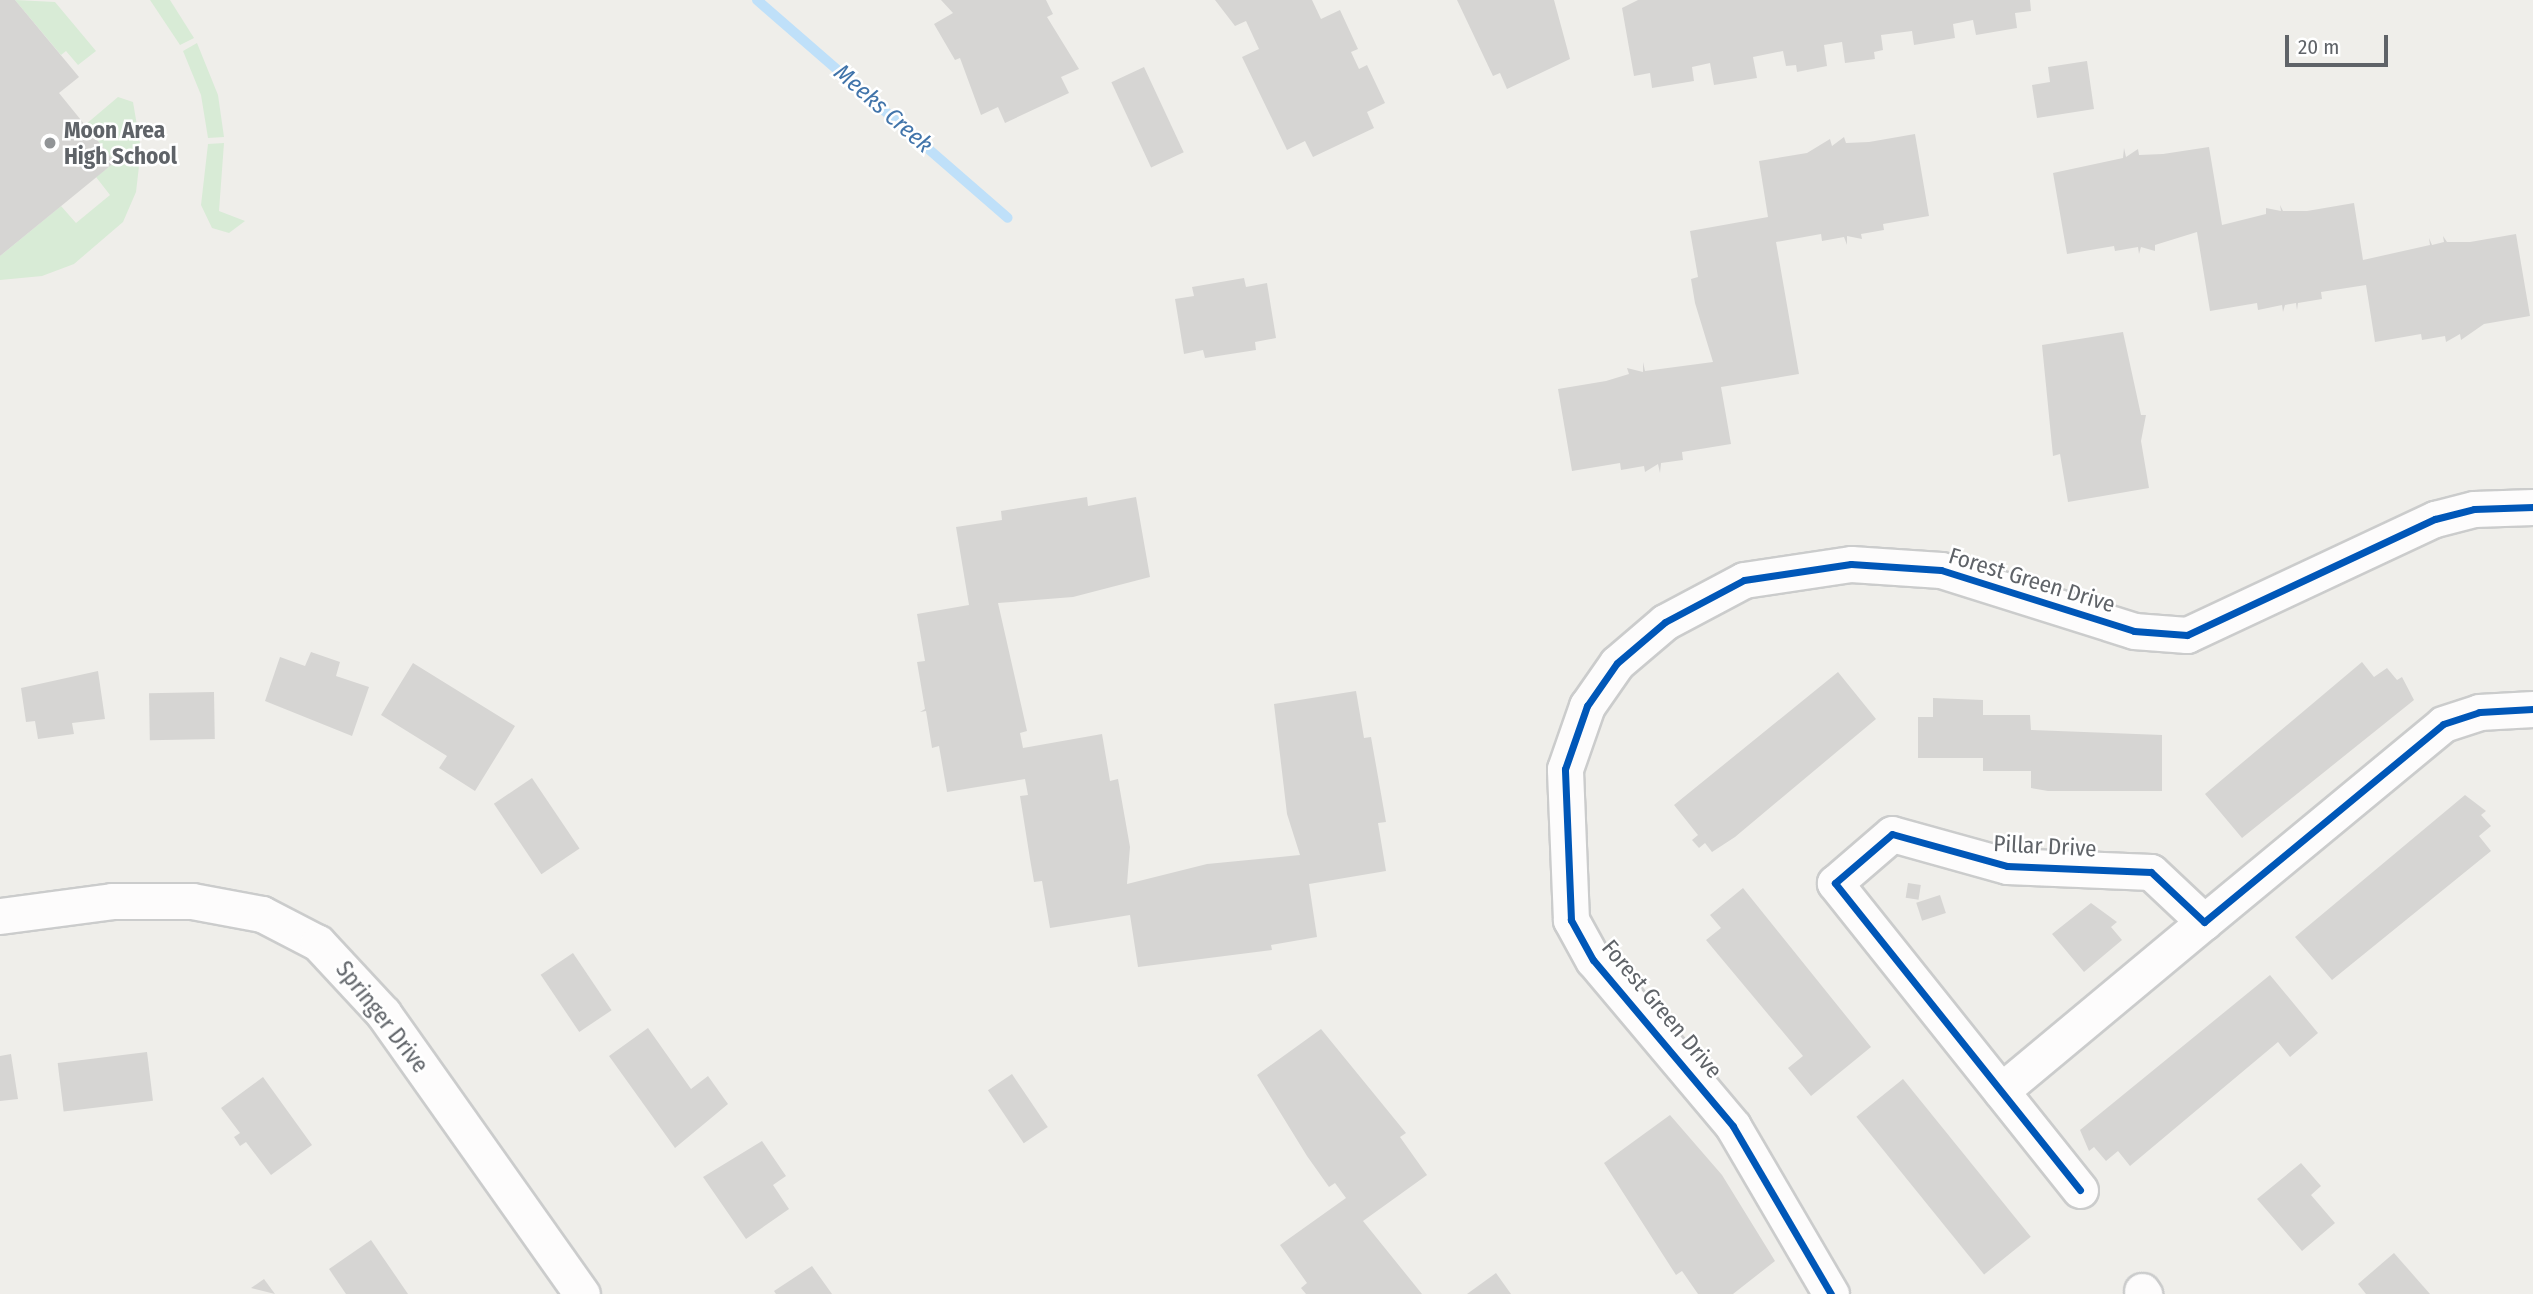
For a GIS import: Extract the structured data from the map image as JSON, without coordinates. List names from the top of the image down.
{
  "streets": {
    "street": ["Forest Green Drive", "Pillar Drive", "Springer Drive"]
  },
  "water": ["Meeks Creek"],
  "places": ["Moon Area High School"],
  "scale_bar": "20 m"
}
